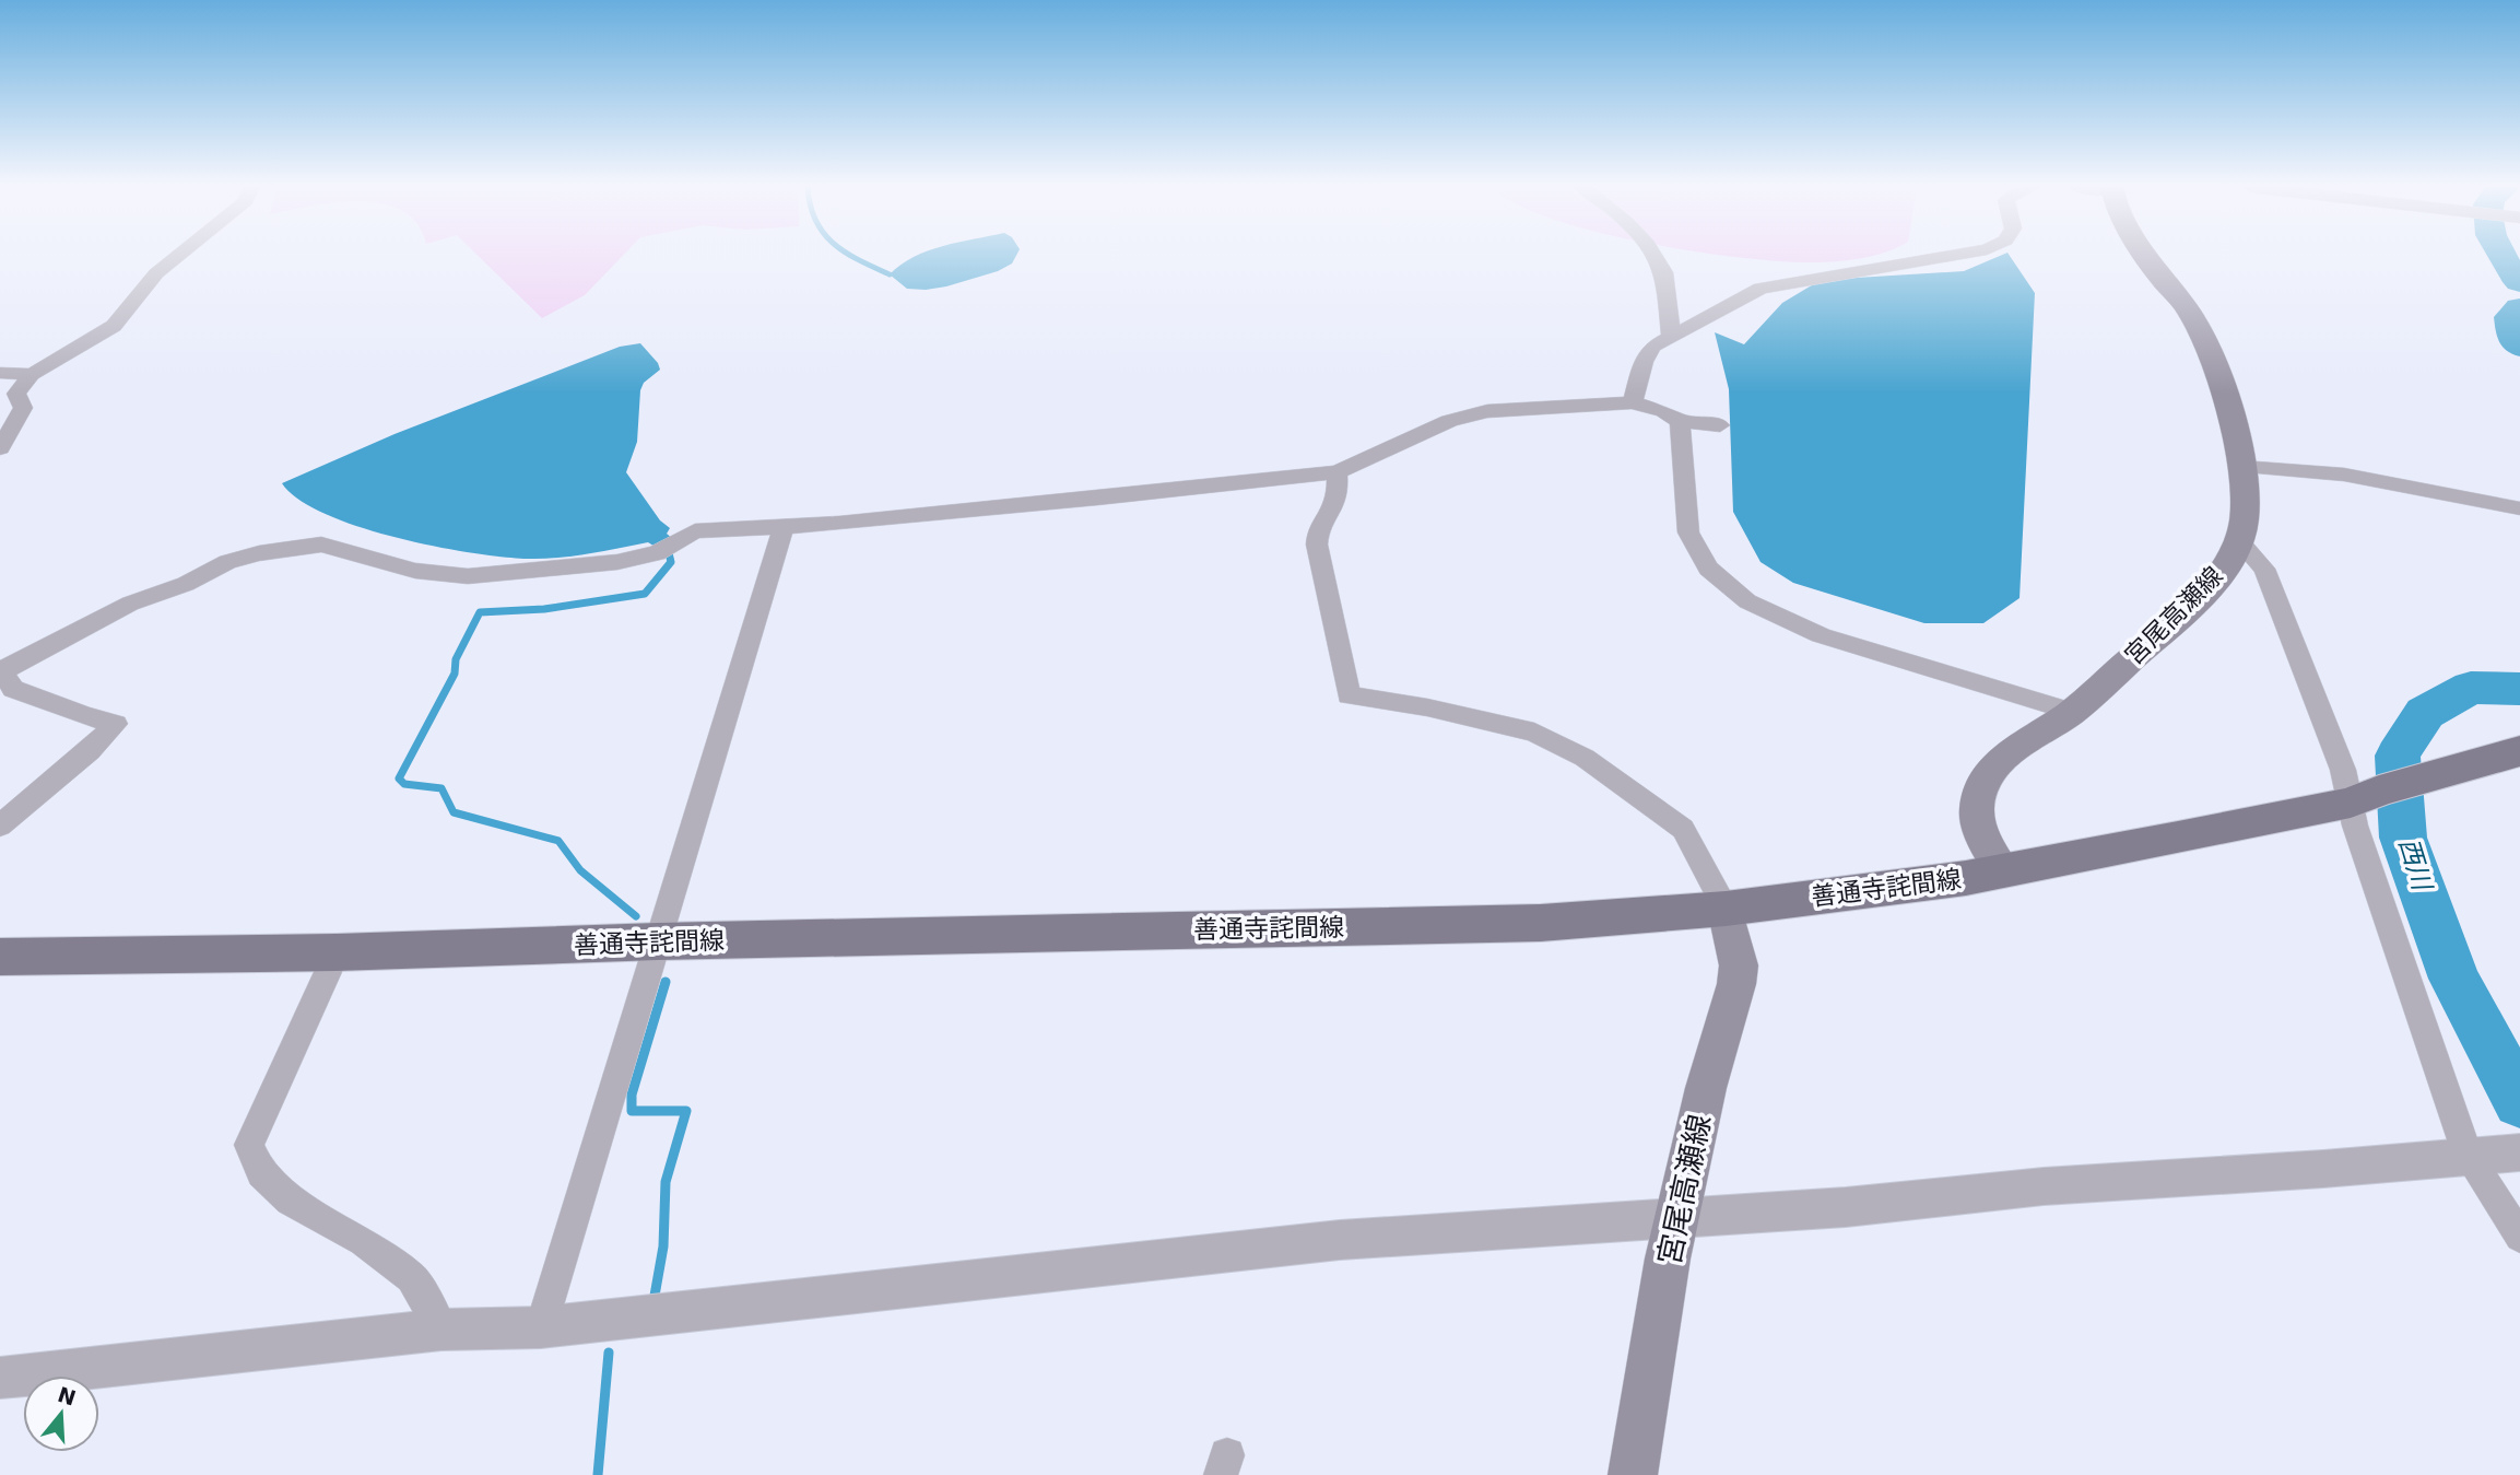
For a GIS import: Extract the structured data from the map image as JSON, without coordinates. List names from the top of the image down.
{
  "streets": {
    "main road": ["宮尾高瀬線", "善通寺詫間線"]
  },
  "crossings": [
    ["宮尾高瀬線", "善通寺詫間線"]
  ],
  "water": ["西川"],
  "north": "top"
}
